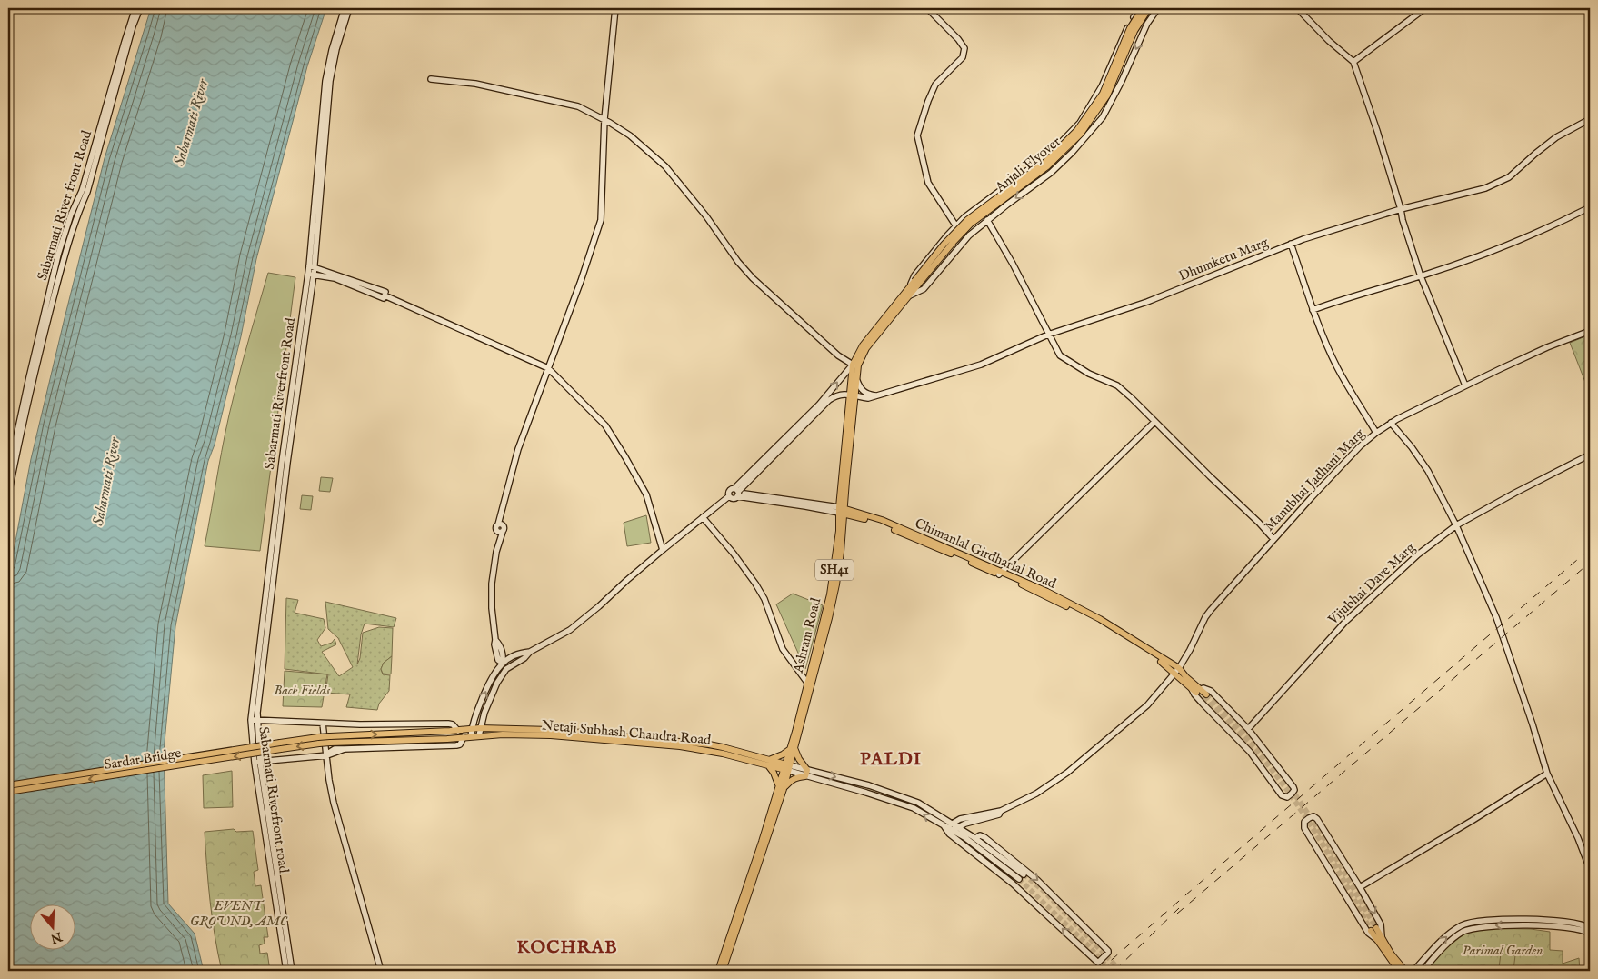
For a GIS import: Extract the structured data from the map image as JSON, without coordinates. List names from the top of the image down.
{
  "streets": {
    "main road": [
      "Anjali Flyover",
      "Chimanlal Girdharlal Road",
      "SH41",
      "Ashram Road",
      "Netaji Subhash Chandra Road",
      "Sardar Bridge"
    ],
    "street": [
      "Sabarmati River front Road",
      "Dhumketu Marg",
      "Sabarmati Riverfront Road",
      "Manubhai Jadhani Marg",
      "Vijubhai Dave Marg",
      "Sabarmati Riverfront road"
    ]
  },
  "crossings": [
    ["Anjali Flyover", "Ashram Road"],
    ["Dhumketu Marg", "Chimanlal Girdharlal Road"],
    ["Dhumketu Marg", "Ashram Road"],
    ["Sabarmati Riverfront Road", "Sabarmati Riverfront road"],
    ["Manubhai Jadhani Marg", "Chimanlal Girdharlal Road"],
    ["Chimanlal Girdharlal Road", "Ashram Road"],
    ["Ashram Road", "Netaji Subhash Chandra Road"],
    ["Netaji Subhash Chandra Road", "Sardar Bridge"]
  ],
  "districts": ["PALDI", "KOCHRAB"],
  "water": ["Sabarmati River"],
  "parks": ["Back Fields", "EVENT GROUND, AMC", "Parimal Garden"],
  "north": "bottom"
}
